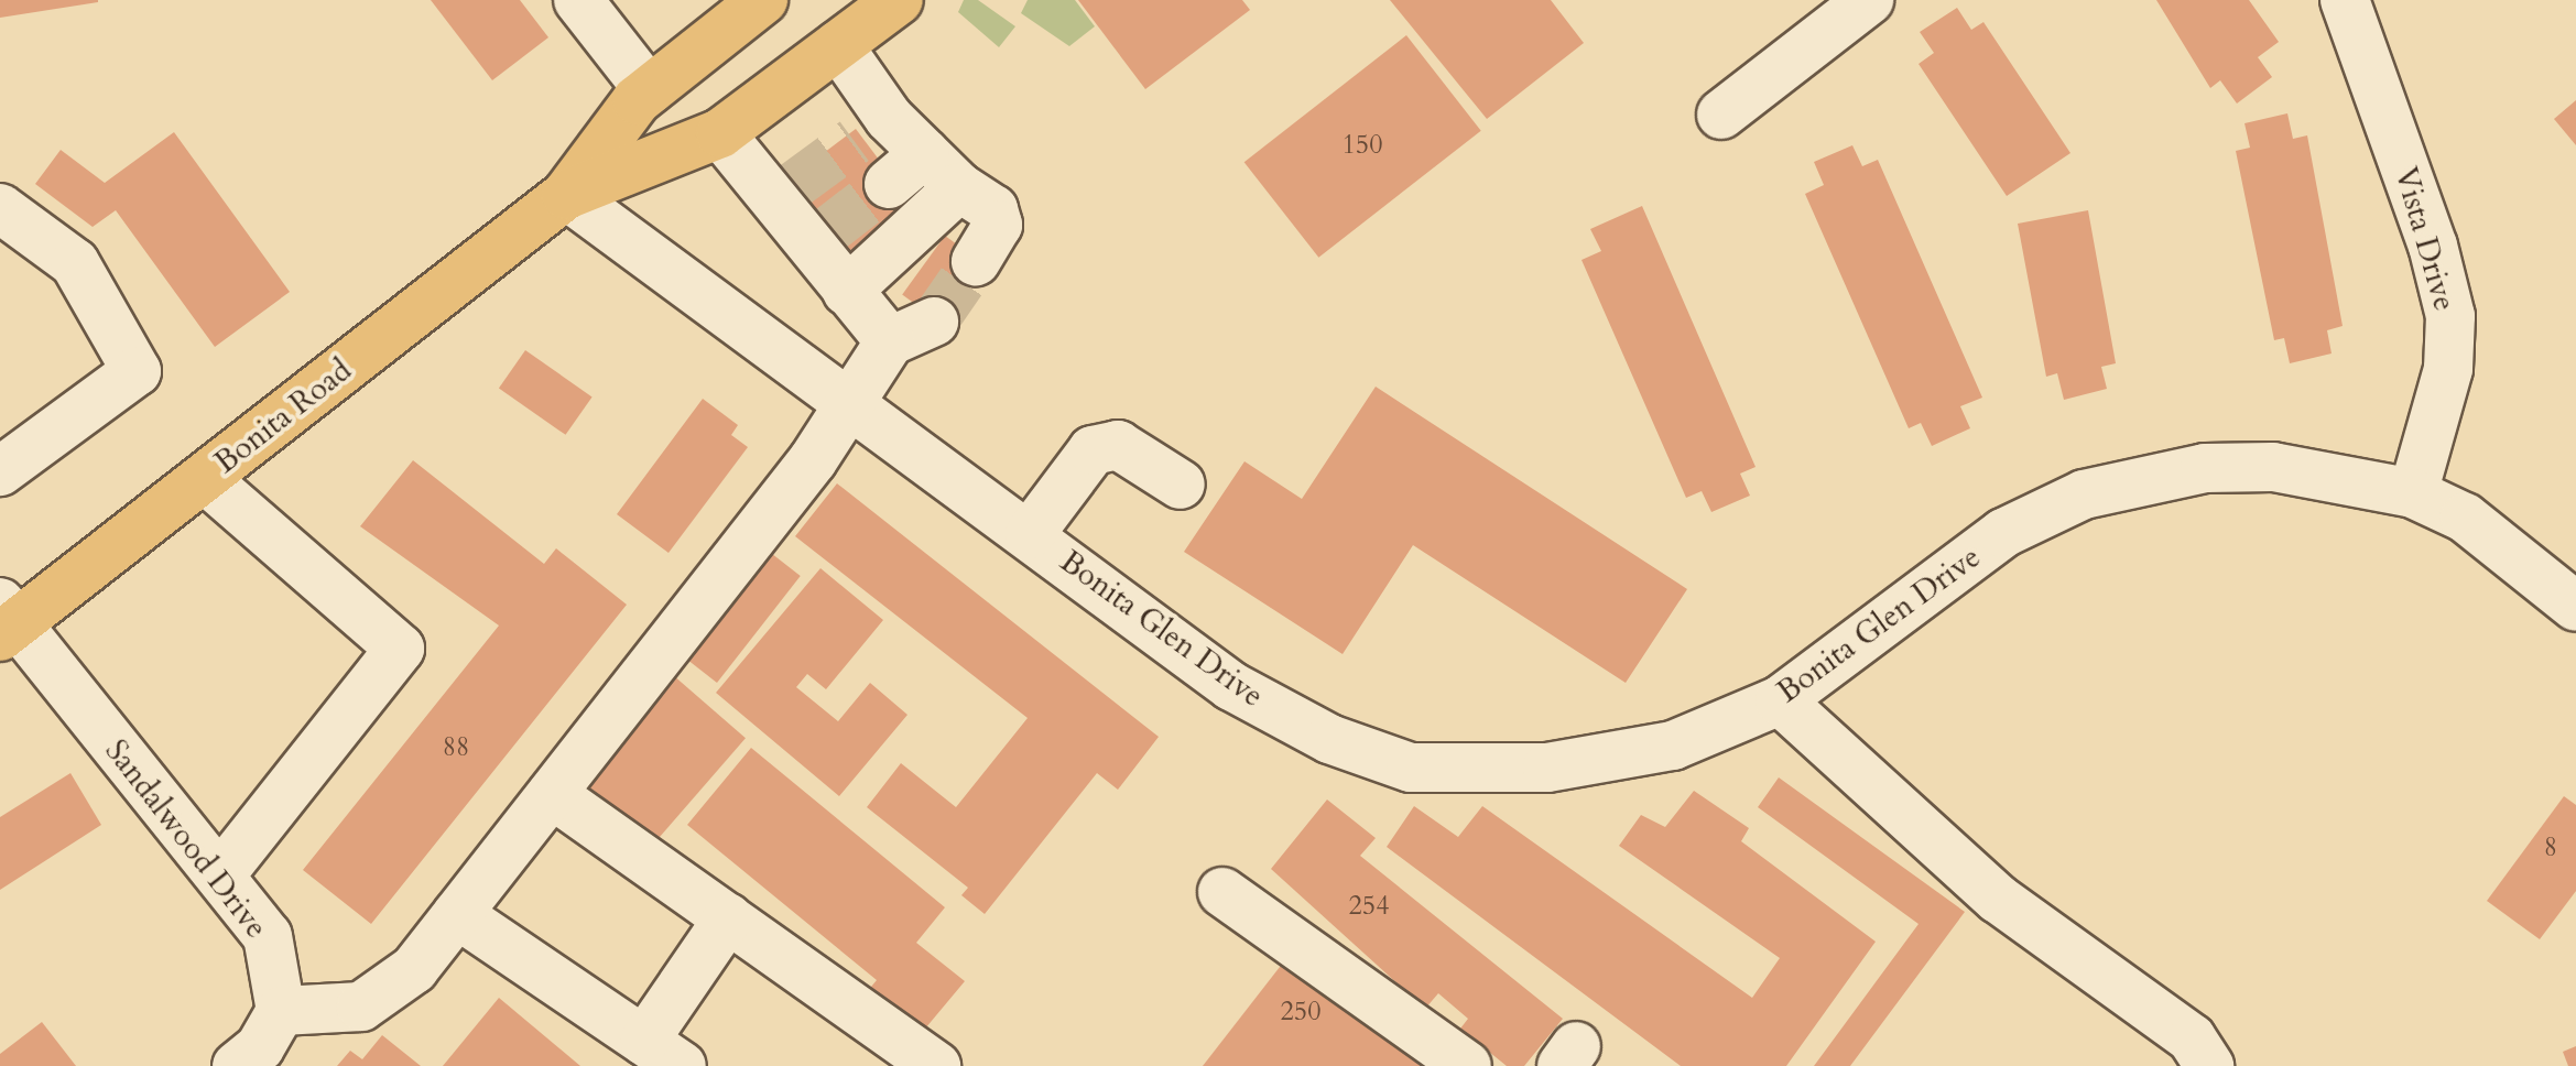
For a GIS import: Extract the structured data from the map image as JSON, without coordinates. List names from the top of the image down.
{
  "streets": {
    "main road": ["Bonita Road"],
    "street": ["Vista Drive", "Bonita Glen Drive", "Sandalwood Drive"]
  },
  "crossings": [
    ["Vista Drive", "Bonita Glen Drive"],
    ["Bonita Road", "Bonita Glen Drive"],
    ["Bonita Road", "Sandalwood Drive"]
  ],
  "house_numbers": [
    "150",
    "88",
    "8",
    "254",
    "250"
  ]
}
